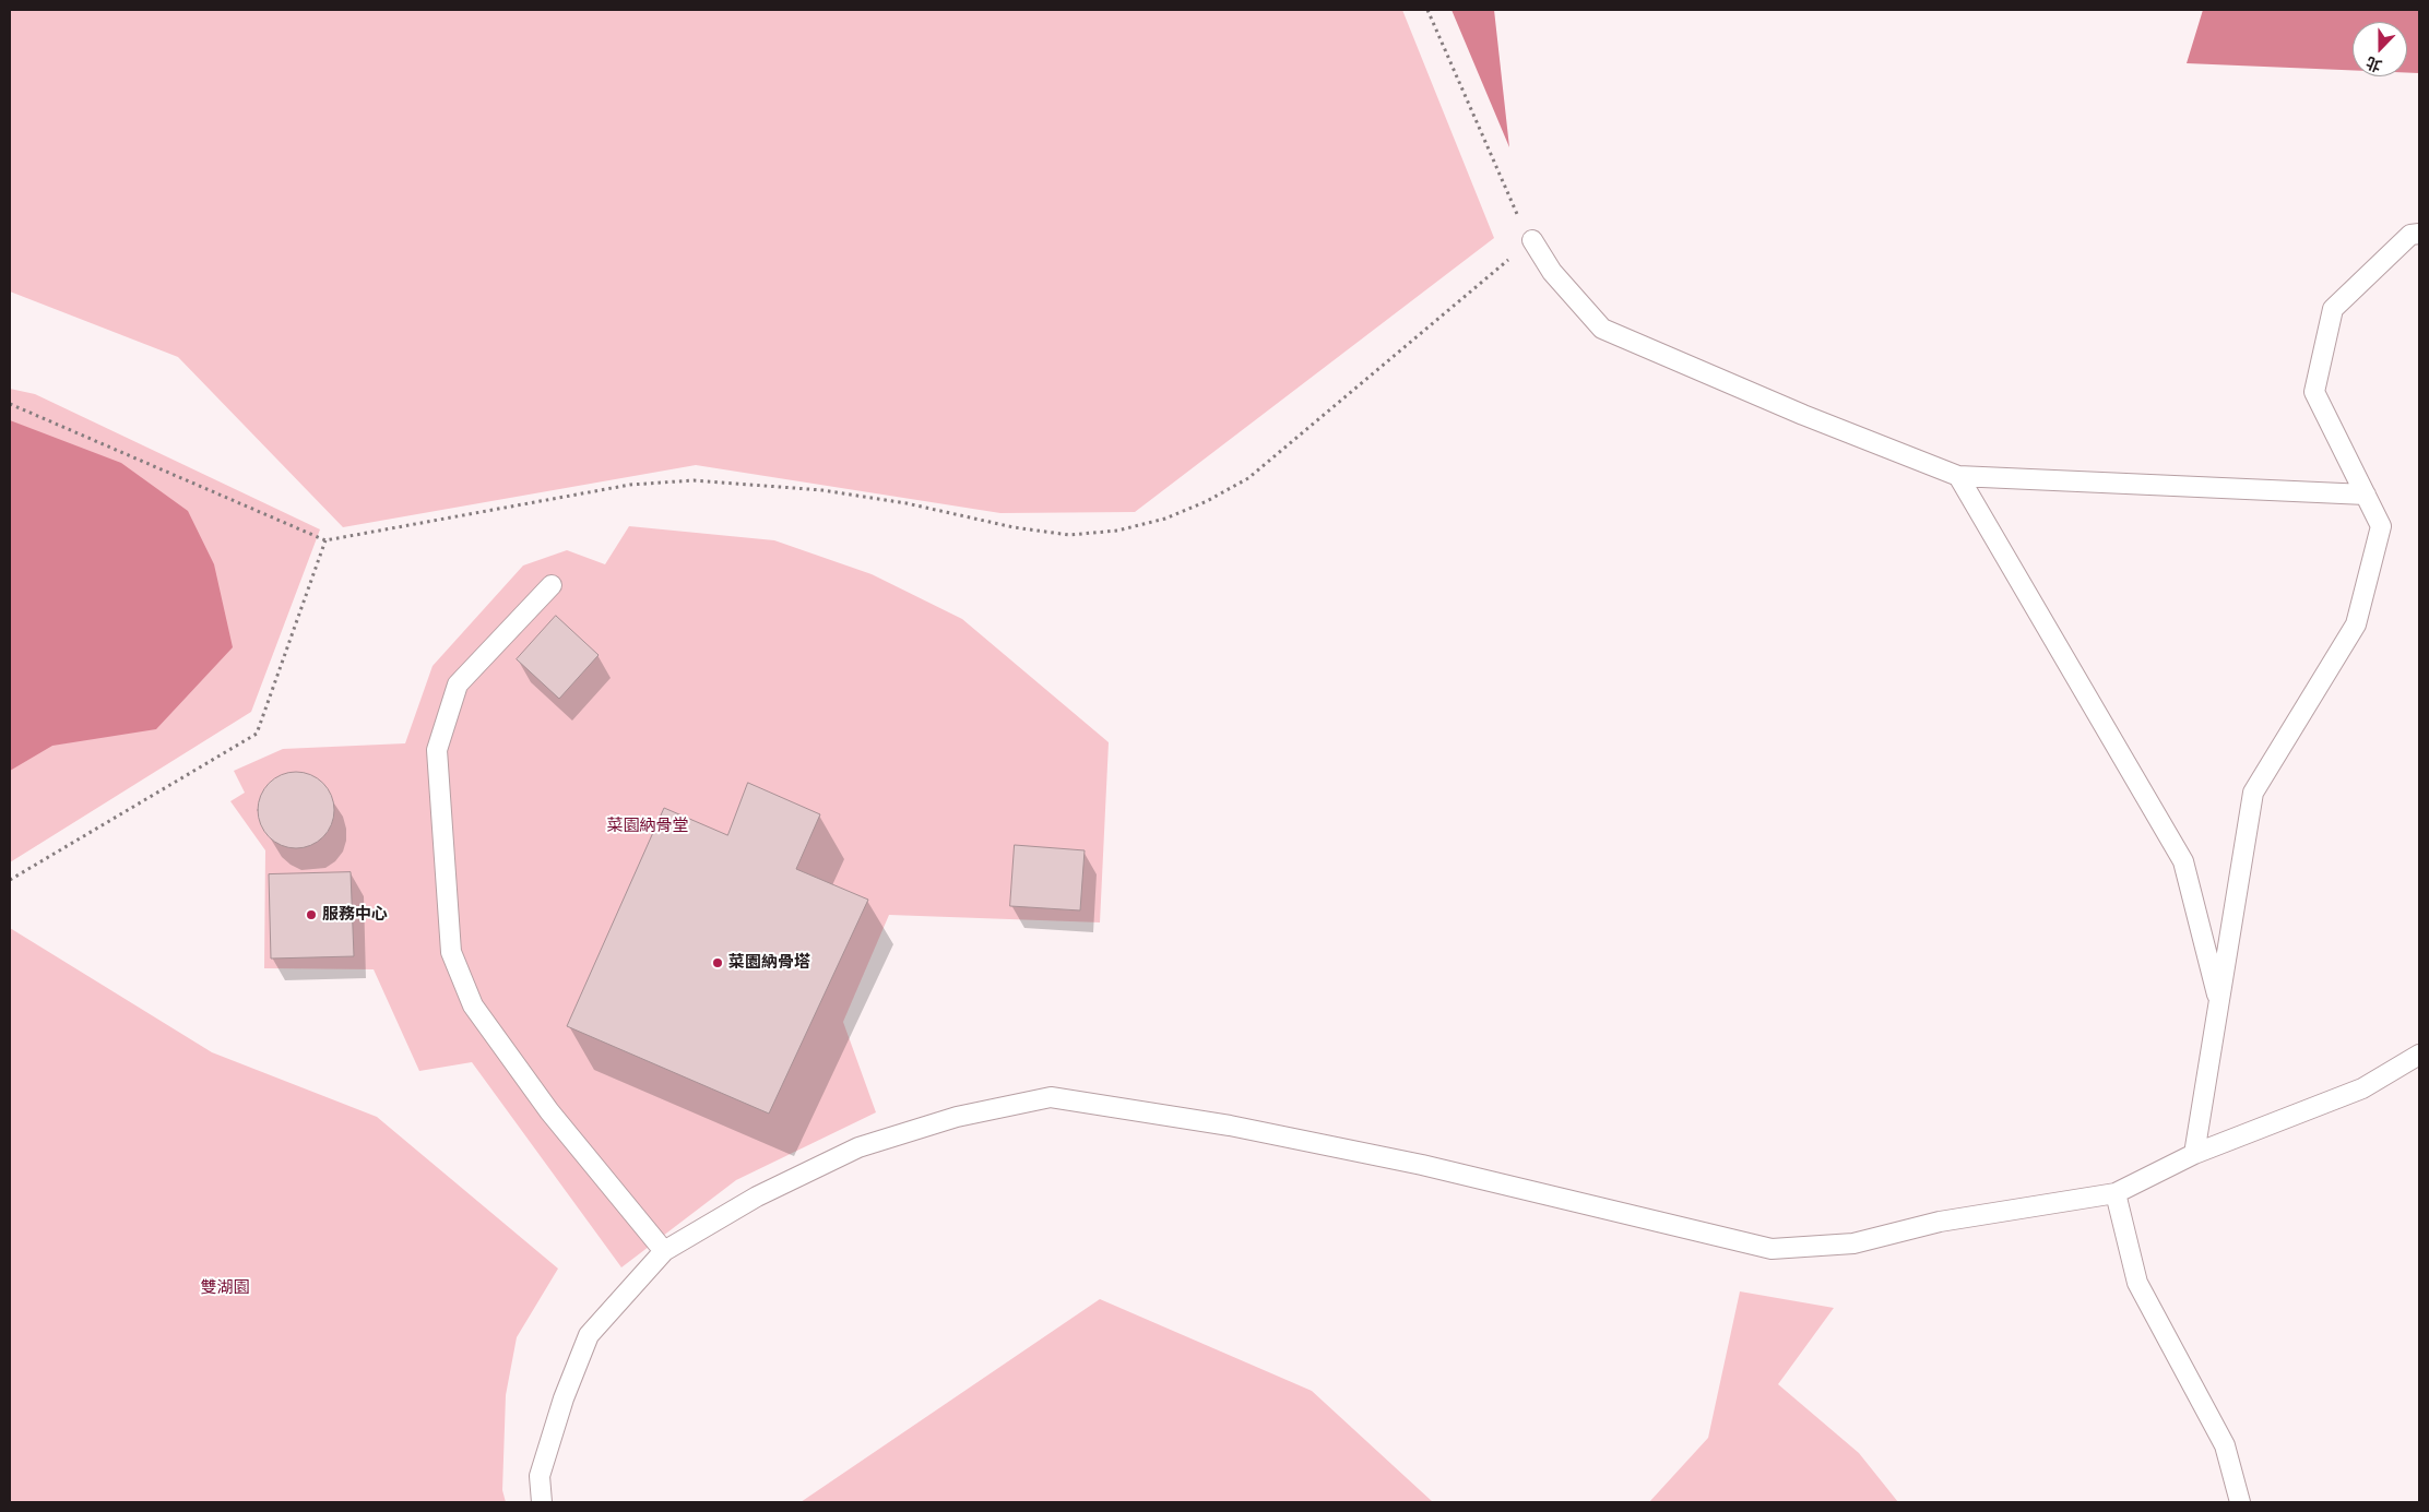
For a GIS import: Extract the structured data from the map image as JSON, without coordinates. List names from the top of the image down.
{
  "parks": ["菜園納骨堂", "雙湖園"],
  "places": ["服務中心", "菜園納骨塔"],
  "north": "bottom"
}
